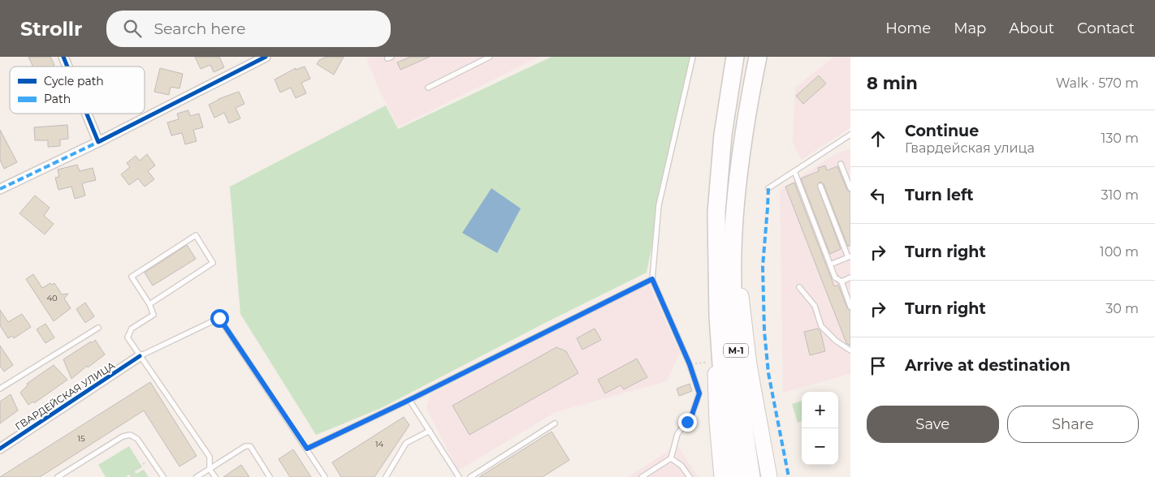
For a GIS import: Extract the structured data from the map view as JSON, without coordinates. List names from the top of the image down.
{
  "streets": {
    "highway": ["М-1"],
    "street": ["ГВАРДЕЙСКАЯ УЛИЦА"]
  },
  "house_numbers": ["40", "15", "14"],
  "legend": ["Cycle path", "Path"],
  "page": {
    "header": "Strollr",
    "search": "Search here",
    "nav": [
      "Home",
      "Map",
      "About",
      "Contact"
    ],
    "heading": ["8 min", "Walk · 570 m"],
    "list": [
      ["Continue", "Гвардейская улица", "130 m"],
      ["Turn left", "310 m"],
      ["Turn right", "100 m"],
      ["Turn right", "30 m"],
      "Arrive at destination"
    ],
    "map_buttons": ["+", "−"],
    "buttons": ["Save", "Share"]
  }
}
